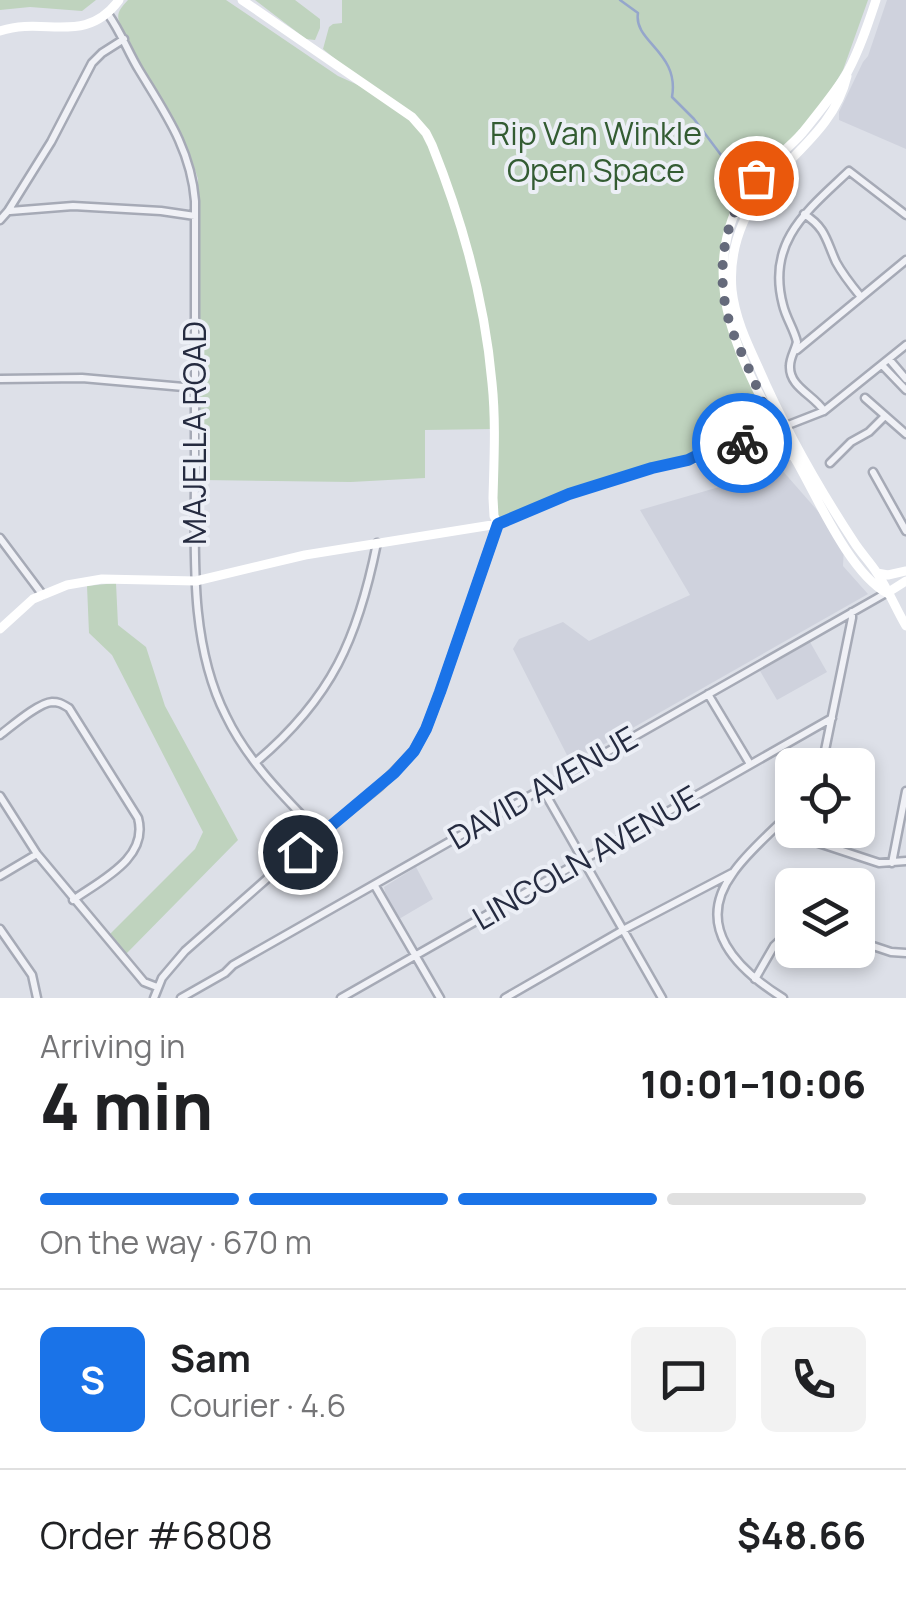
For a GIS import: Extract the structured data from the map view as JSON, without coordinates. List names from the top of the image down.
{
  "streets": {
    "street": ["MAJELLA ROAD", "DAVID AVENUE", "LINCOLN AVENUE"]
  },
  "parks": ["Rip Van Winkle Open Space"],
  "page": {
    "heading": ["4 min", "Arriving in", "10:01–10:06"],
    "panel": [
      "Sam",
      "Courier · 4.6",
      "Order #6808",
      "$48.66"
    ],
    "bar": "On the way · 670 m",
    "round": "S"
  }
}
